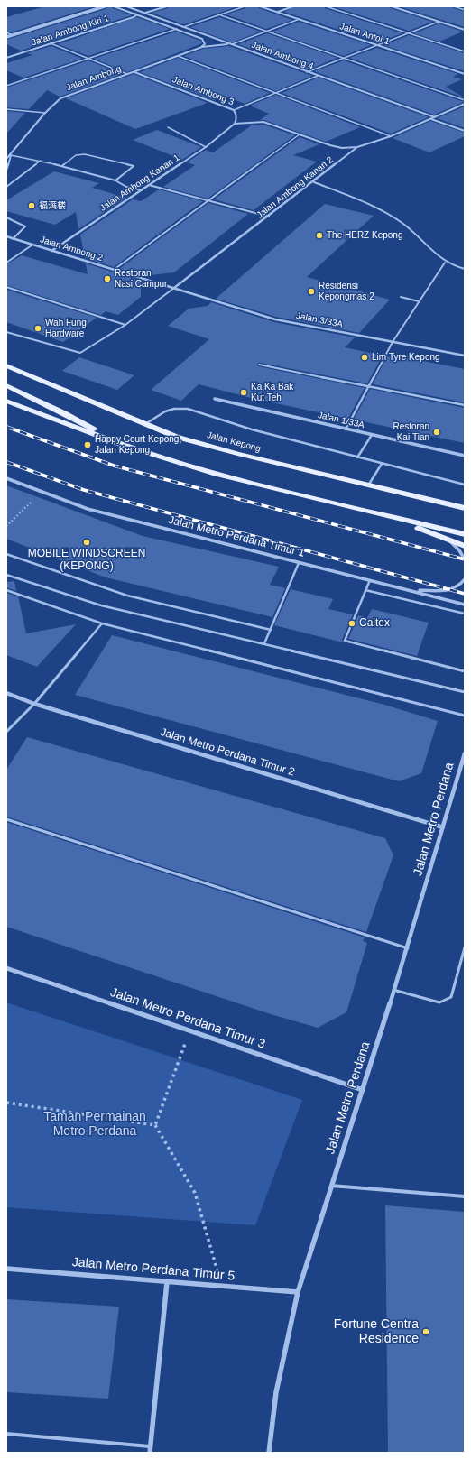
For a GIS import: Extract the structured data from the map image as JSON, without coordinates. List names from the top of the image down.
{
  "streets": {
    "main road": ["Jalan Kepong"],
    "street": [
      "Jalan Ambong Kiri 1",
      "Jalan Antoi 1",
      "Jalan Ambong 4",
      "Jalan Ambong",
      "Jalan Ambong 3",
      "Jalan Ambong Kanan 1",
      "Jalan Ambong Kanan 2",
      "Jalan Ambong 2",
      "Jalan 3/33A",
      "Jalan 1/33A",
      "Jalan Metro Perdana Timur 1",
      "Jalan Metro Perdana Timur 2",
      "Jalan Metro Perdana",
      "Jalan Metro Perdana Timur 3",
      "Jalan Metro Perdana Timur 5"
    ]
  },
  "crossings": [
    ["Jalan Ambong 4", "Jalan Ambong"],
    ["Jalan Ambong 4", "Jalan Ambong Kanan 2"],
    ["Jalan Ambong", "Jalan Ambong 3"],
    ["Jalan Ambong 3", "Jalan Ambong Kanan 1"],
    ["Jalan Ambong 3", "Jalan Ambong Kanan 2"],
    ["Jalan Ambong Kanan 1", "Jalan Ambong 2"],
    ["Jalan Ambong Kanan 2", "Jalan Ambong 2"],
    ["Jalan Ambong Kanan 2", "Jalan 3/33A"],
    ["Jalan Ambong 2", "Jalan 3/33A"],
    ["Jalan Metro Perdana Timur 2", "Jalan Metro Perdana"],
    ["Jalan Metro Perdana", "Jalan Metro Perdana Timur 3"],
    ["Jalan Metro Perdana", "Jalan Metro Perdana Timur 5"]
  ],
  "parks": ["Taman Permainan Metro Perdana"],
  "places": [
    "福满楼",
    "The HERZ Kepong",
    "Restoran Nasi Campur",
    "Residensi Kepongmas 2",
    "Wah Fung Hardware",
    "Lim Tyre Kepong",
    "Ka Ka Bak Kut Teh",
    "Restoran Kai Tian",
    "Happy Court Kepong, Jalan Kepong",
    "MOBILE WINDSCREEN (KEPONG)",
    "Caltex",
    "Fortune Centra Residence"
  ]
}
